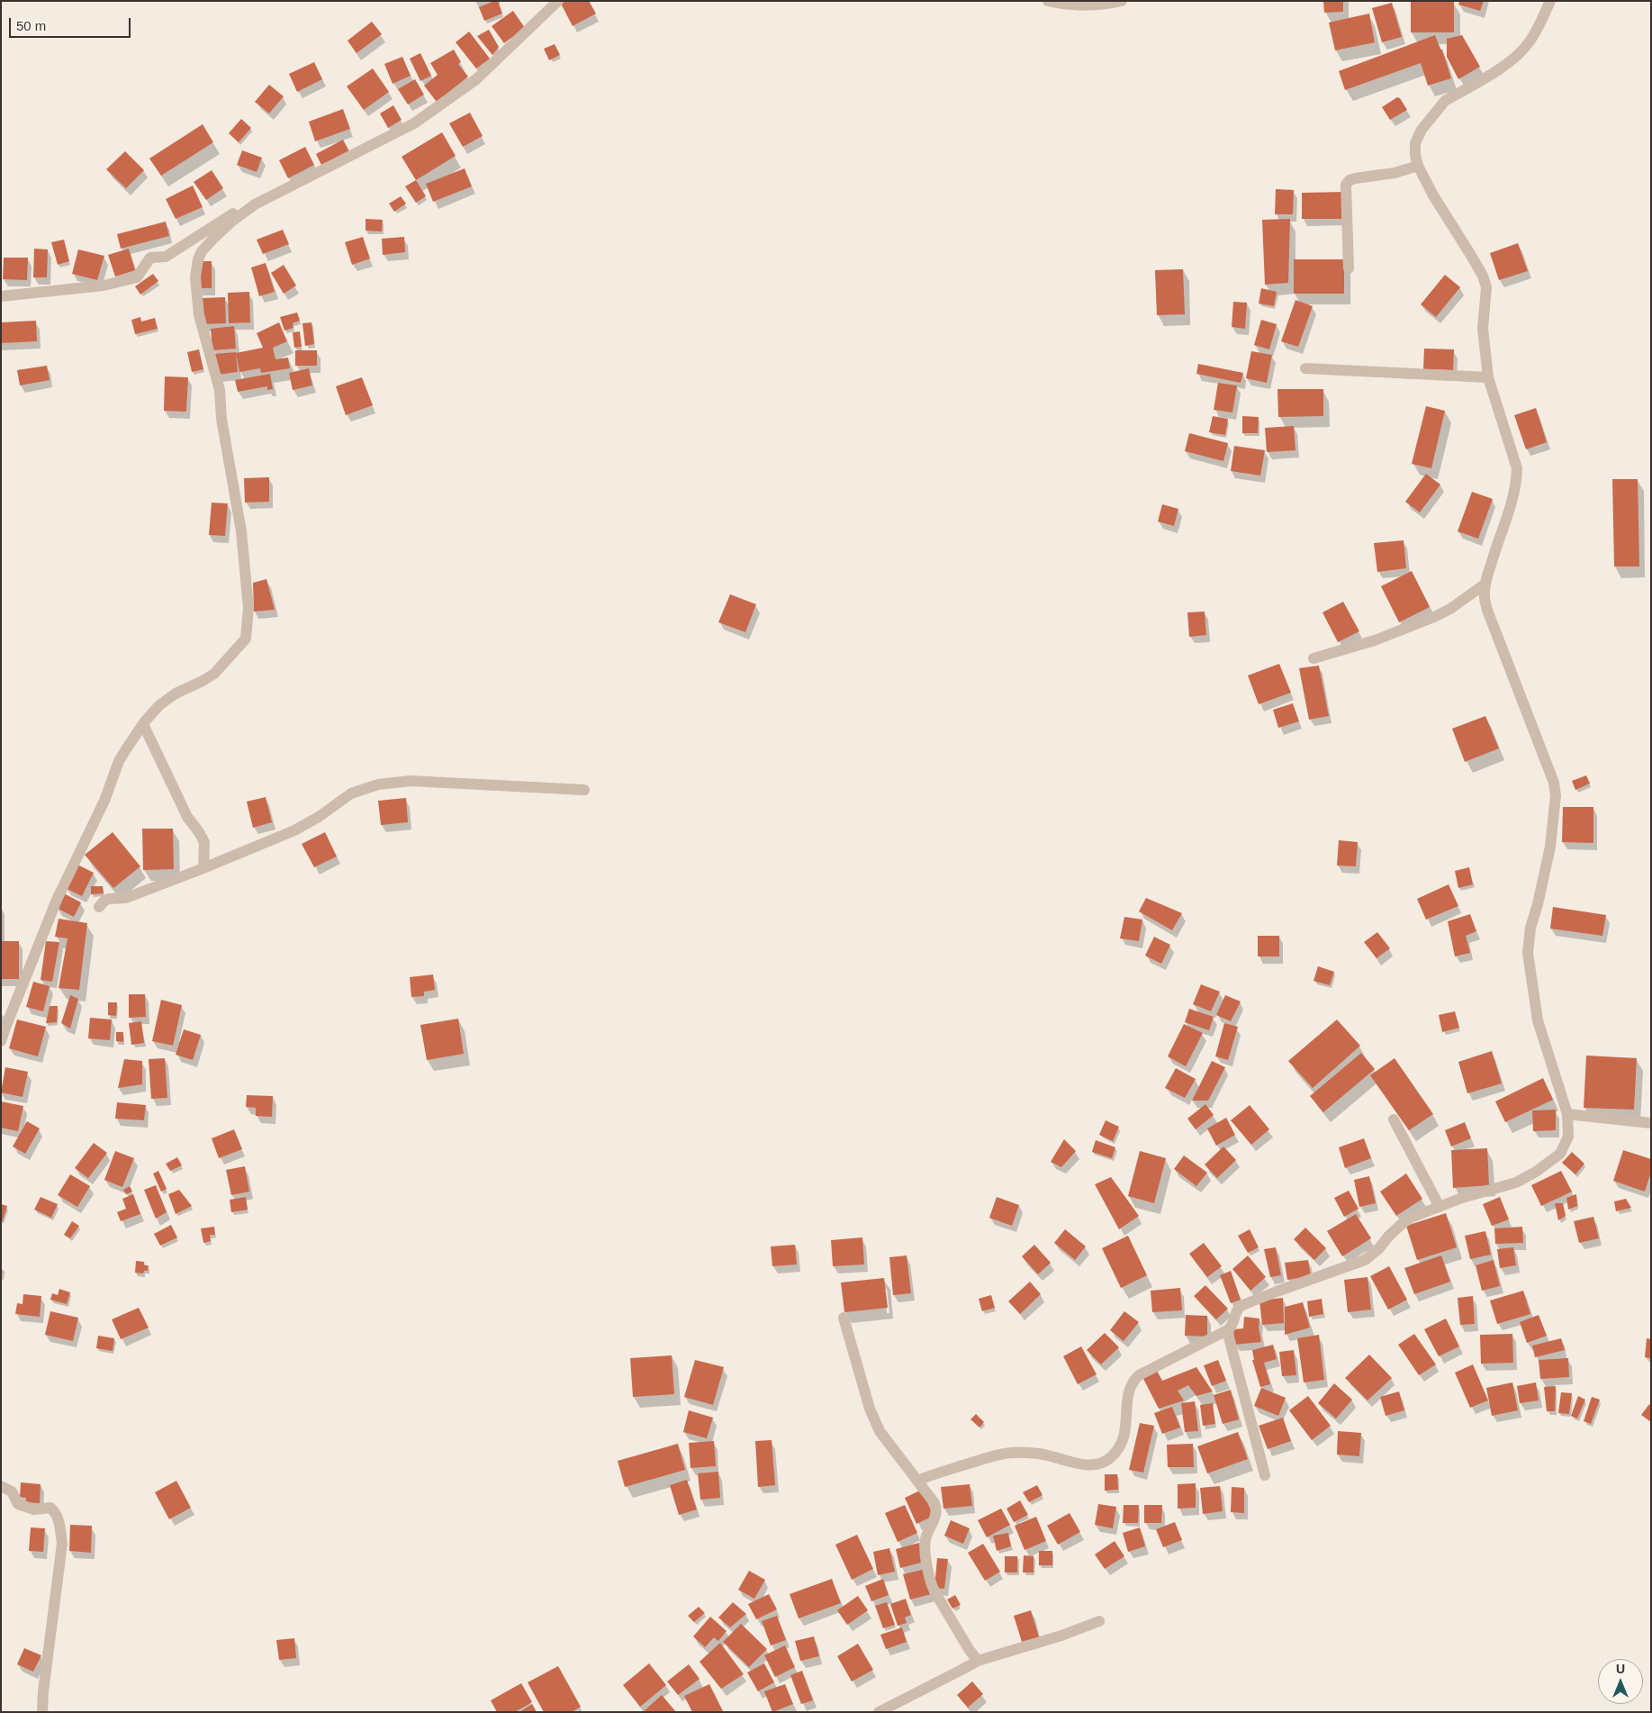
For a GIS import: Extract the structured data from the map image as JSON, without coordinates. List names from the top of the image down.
{
  "scale_bar": "50 m",
  "north": "top"
}
